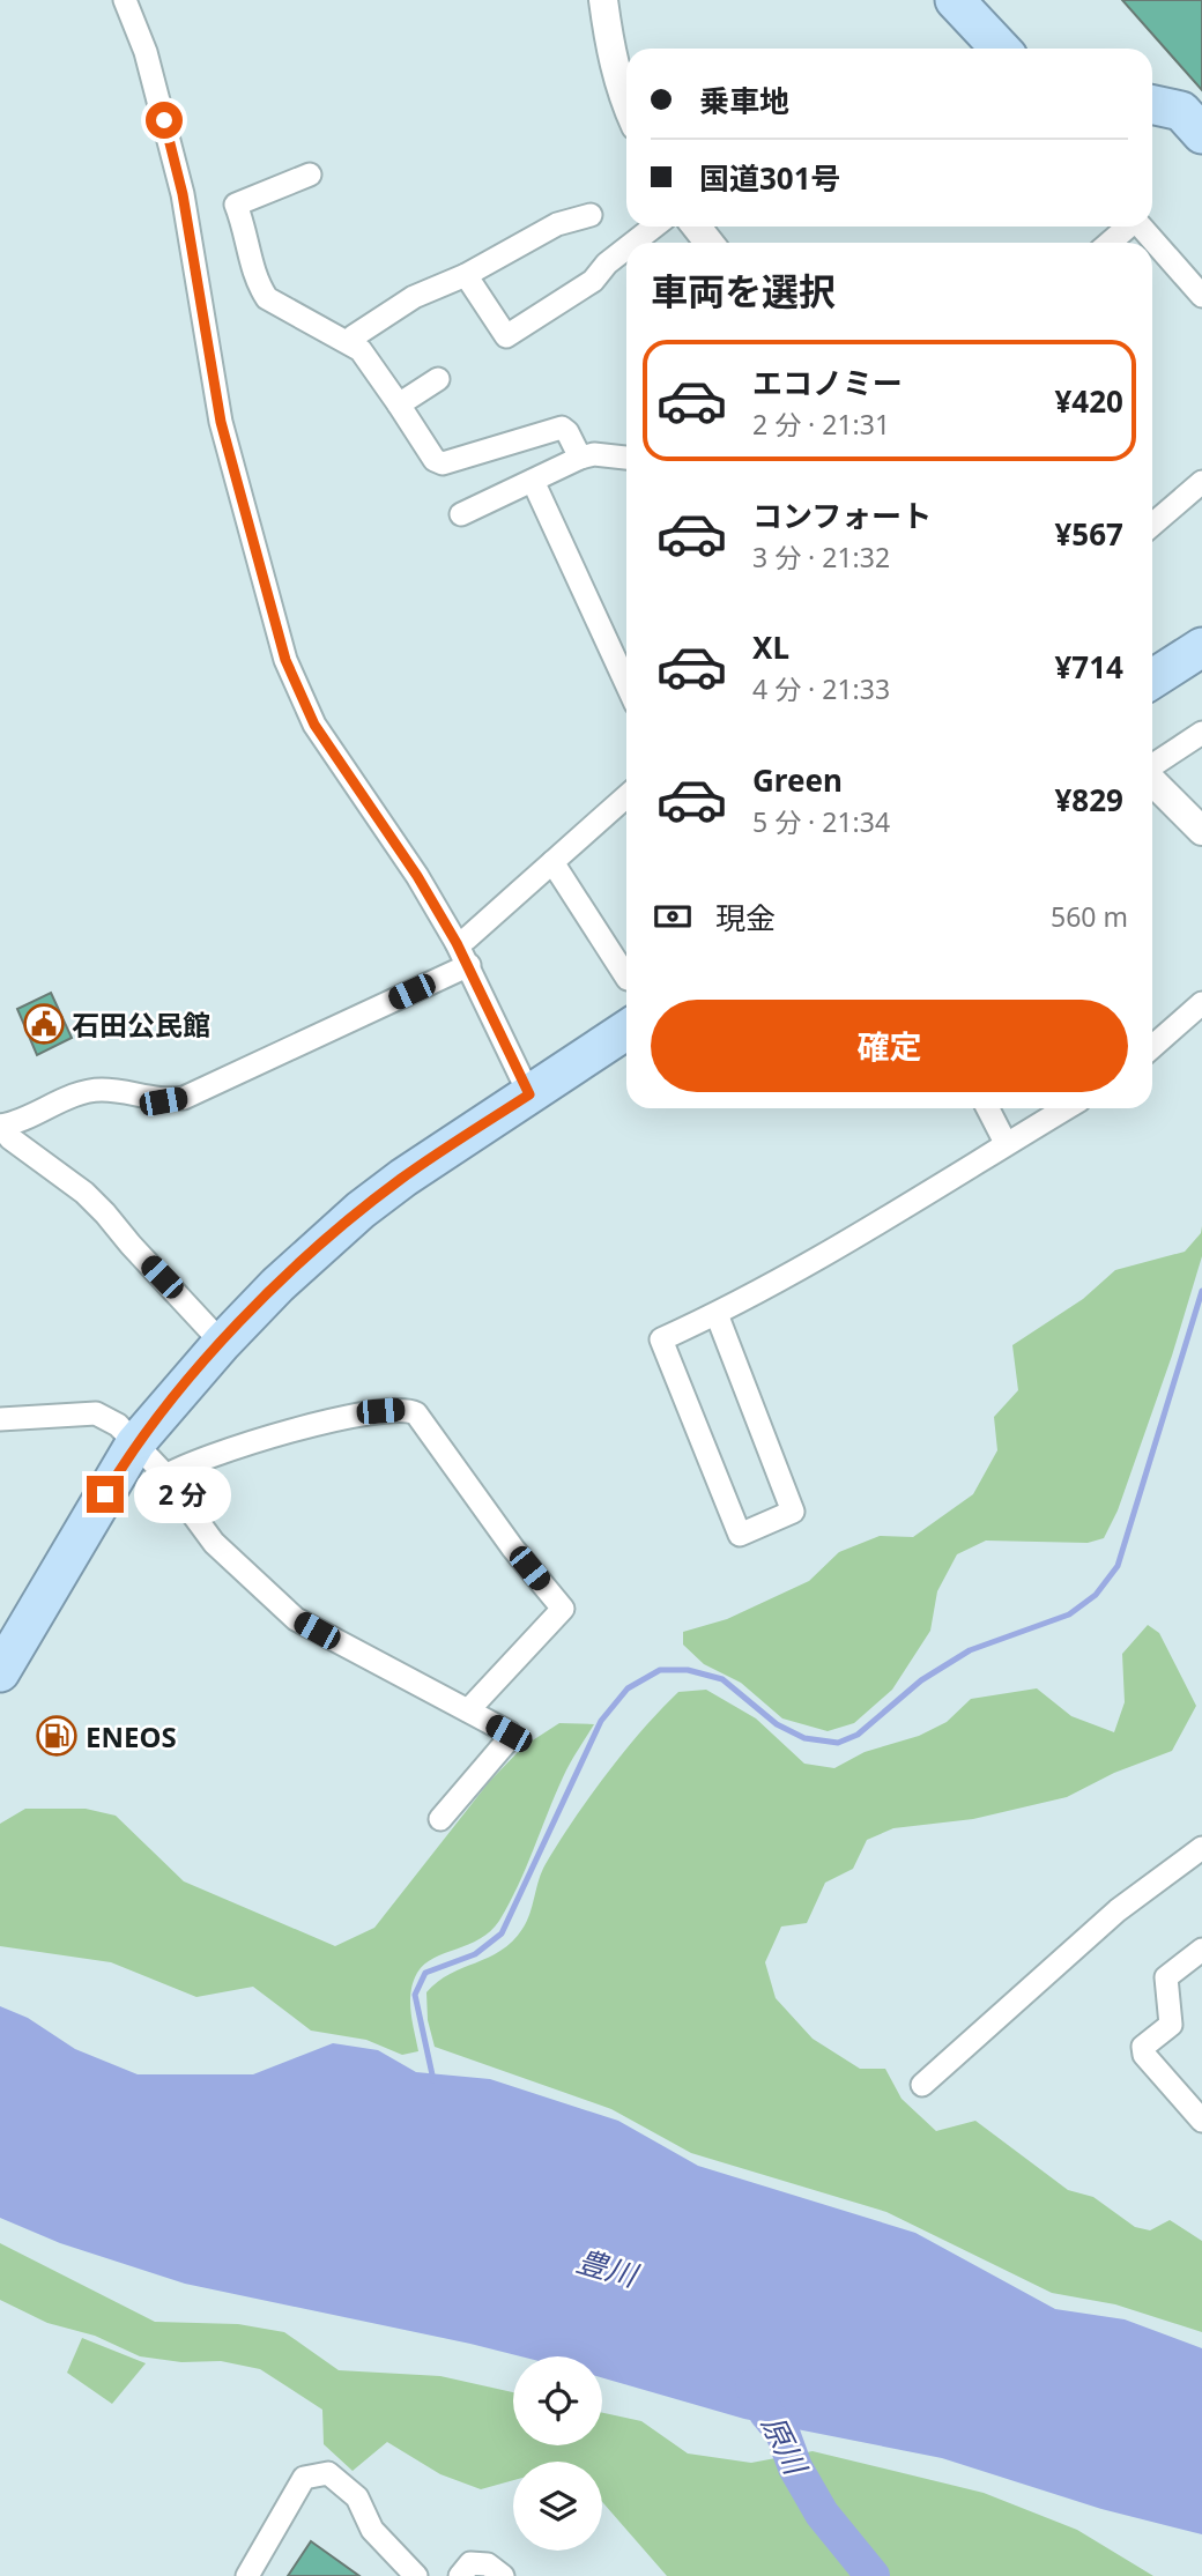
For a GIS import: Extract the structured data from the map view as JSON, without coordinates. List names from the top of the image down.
{
  "water": ["豊川", "原川"],
  "places": {
    "public building": ["石田公民館"],
    "fuel station": ["ENEOS"]
  },
  "page": {
    "banner": ["乗車地", "国道301号"],
    "heading": "車両を選択",
    "list": [
      {
        "name": "エコノミー",
        "note": "2 分 · 21:31",
        "value": "¥420"
      },
      {
        "name": "コンフォート",
        "note": "3 分 · 21:32",
        "value": "¥567"
      },
      {
        "name": "XL",
        "note": "4 分 · 21:33",
        "value": "¥714"
      },
      {
        "name": "Green",
        "note": "5 分 · 21:34",
        "value": "¥829"
      }
    ],
    "pay": ["現金", "560 m"],
    "buttons": "確定",
    "bubble": "2 分"
  }
}
